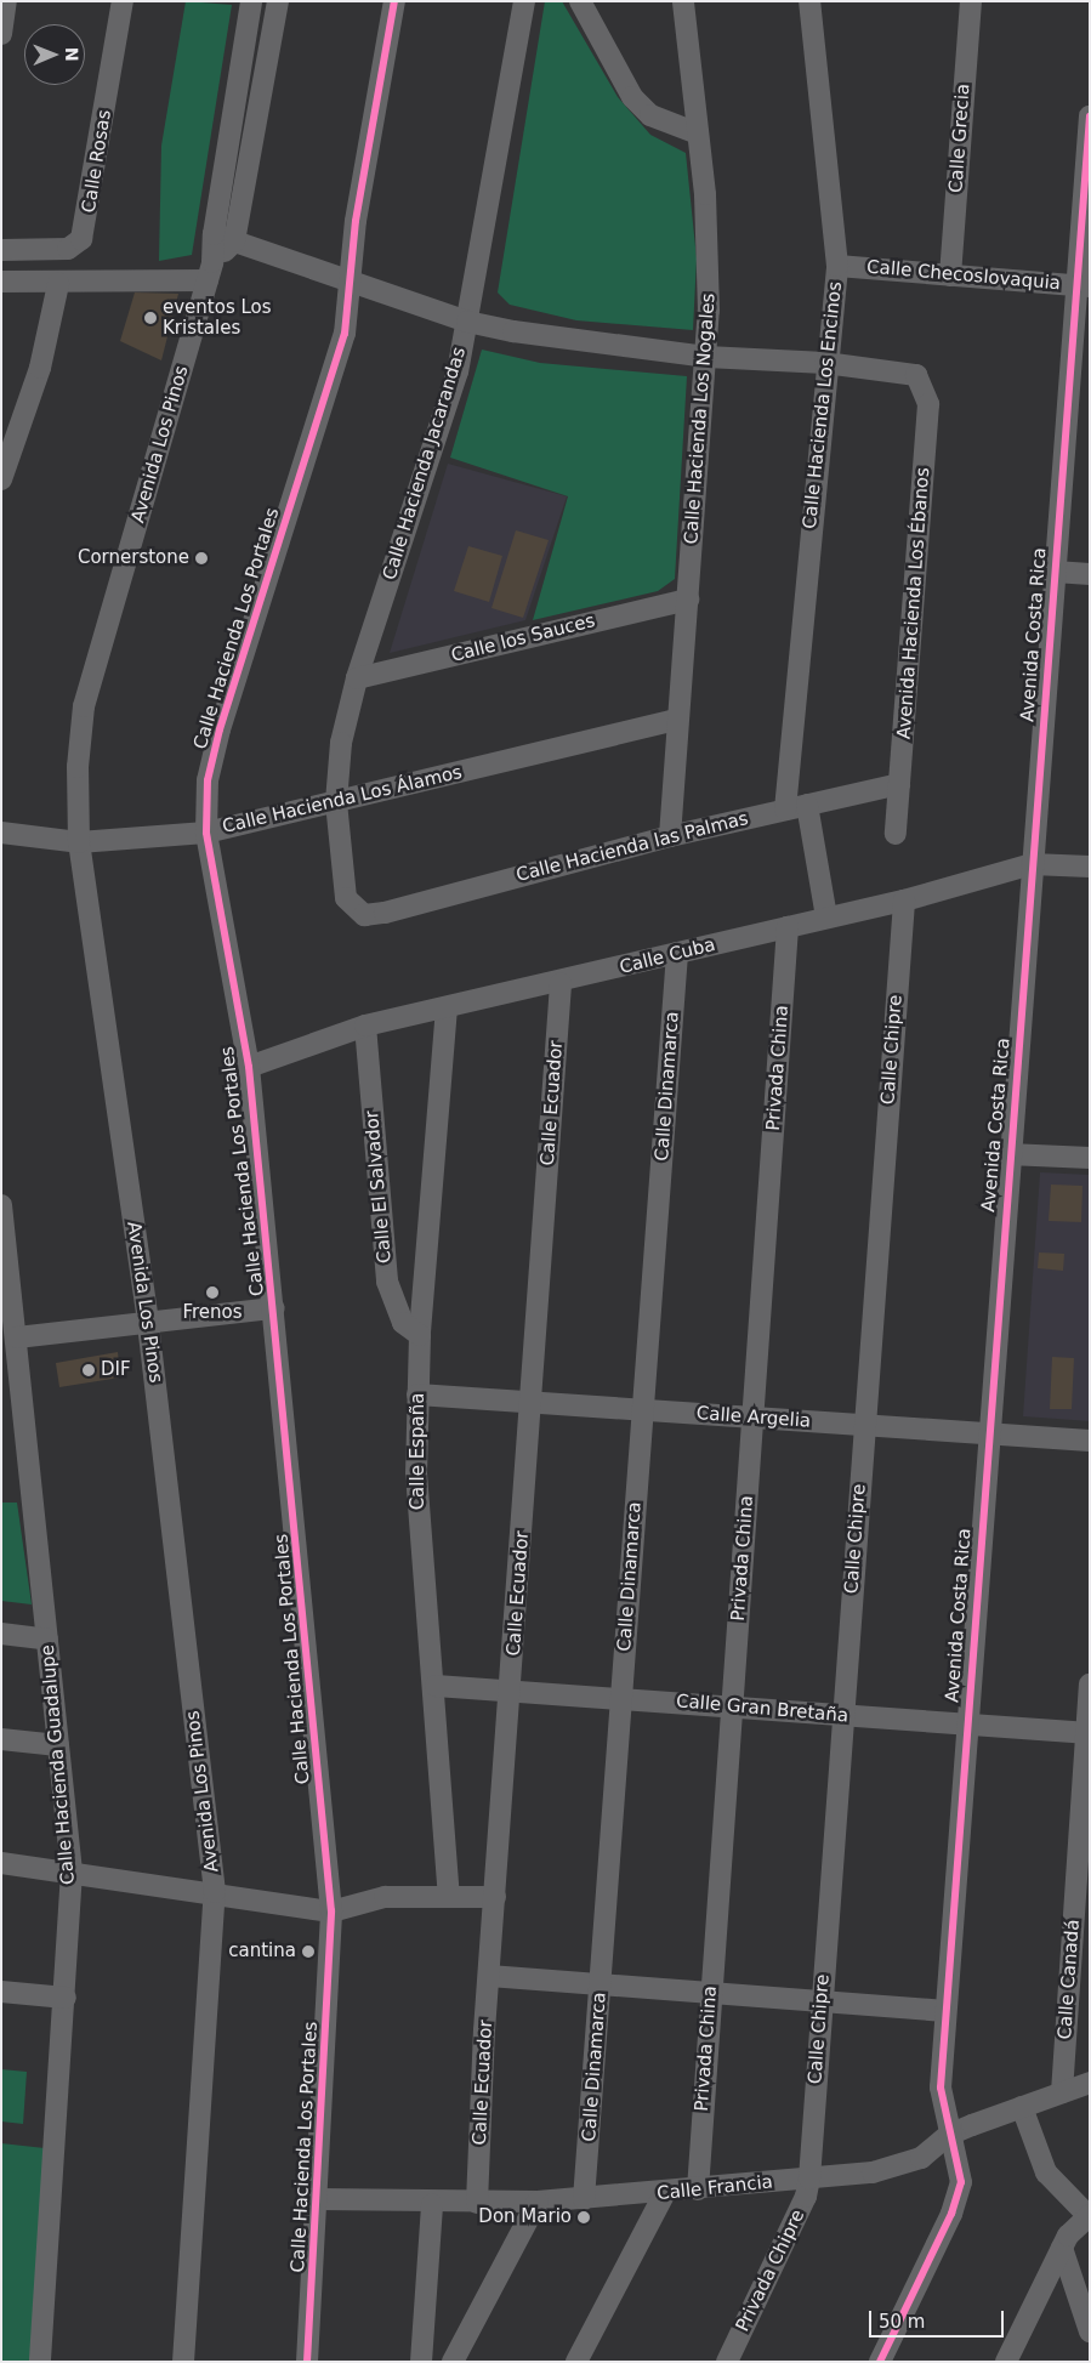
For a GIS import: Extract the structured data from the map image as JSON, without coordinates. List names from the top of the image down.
{
  "streets": {
    "street": [
      "Calle Grecia",
      "Calle Rosas",
      "Calle Checoslovaquia",
      "Calle Hacienda Los Encinos",
      "Calle Hacienda Los Nogales",
      "Avenida Los Pinos",
      "Calle Hacienda Jacarandas",
      "Avenida Hacienda Los Ébanos",
      "Calle Hacienda Los Portales",
      "Avenida Costa Rica",
      "Calle los Sauces",
      "Calle Hacienda Los Álamos",
      "Calle Hacienda las Palmas",
      "Calle Cuba",
      "Calle Chipre",
      "Privada China",
      "Calle Dinamarca",
      "Calle Ecuador",
      "Calle El Salvador",
      "Calle Argelia",
      "Calle España",
      "Calle Gran Bretaña",
      "Calle Hacienda Guadalupe",
      "Calle Canadá",
      "Calle Francia",
      "Privada Chipre"
    ]
  },
  "crossings": [
    ["Calle Grecia", "Calle Checoslovaquia"],
    ["Calle Checoslovaquia", "Calle Hacienda Los Encinos"],
    ["Calle Checoslovaquia", "Avenida Costa Rica"],
    ["Calle Hacienda Los Encinos", "Avenida Hacienda Los Ébanos"],
    ["Calle Hacienda Los Encinos", "Calle Hacienda las Palmas"],
    ["Calle Hacienda Los Nogales", "Calle los Sauces"],
    ["Calle Hacienda Los Nogales", "Calle Hacienda Los Álamos"],
    ["Calle Hacienda Los Nogales", "Calle Hacienda las Palmas"],
    ["Avenida Los Pinos", "Calle Hacienda Los Álamos"],
    ["Calle Hacienda Jacarandas", "Calle los Sauces"],
    ["Calle Hacienda Jacarandas", "Calle Hacienda Los Álamos"],
    ["Calle Hacienda Jacarandas", "Calle Hacienda las Palmas"],
    ["Avenida Hacienda Los Ébanos", "Calle Hacienda las Palmas"],
    ["Calle Hacienda Los Portales", "Calle Hacienda Los Álamos"],
    ["Calle Hacienda Los Portales", "Calle Cuba"],
    ["Calle Hacienda Los Portales", "Calle Francia"],
    ["Avenida Costa Rica", "Calle Cuba"],
    ["Avenida Costa Rica", "Calle Argelia"],
    ["Avenida Costa Rica", "Calle Gran Bretaña"],
    ["Avenida Costa Rica", "Calle Francia"],
    ["Calle Cuba", "Calle Chipre"],
    ["Calle Cuba", "Privada China"],
    ["Calle Cuba", "Calle Dinamarca"],
    ["Calle Cuba", "Calle Ecuador"],
    ["Calle Cuba", "Calle El Salvador"],
    ["Calle Cuba", "Calle España"],
    ["Calle Chipre", "Calle Argelia"],
    ["Calle Chipre", "Calle Gran Bretaña"],
    ["Calle Chipre", "Calle Francia"],
    ["Calle Chipre", "Privada Chipre"],
    ["Privada China", "Calle Argelia"],
    ["Privada China", "Calle Gran Bretaña"],
    ["Privada China", "Calle Francia"],
    ["Calle Dinamarca", "Calle Argelia"],
    ["Calle Dinamarca", "Calle Gran Bretaña"],
    ["Calle Dinamarca", "Calle Francia"],
    ["Calle Ecuador", "Calle Argelia"],
    ["Calle Ecuador", "Calle Gran Bretaña"],
    ["Calle Ecuador", "Calle Francia"],
    ["Calle El Salvador", "Calle España"],
    ["Calle Argelia", "Calle España"],
    ["Calle España", "Calle Gran Bretaña"],
    ["Calle Gran Bretaña", "Calle Canadá"],
    ["Calle Canadá", "Calle Francia"],
    ["Calle Francia", "Privada Chipre"]
  ],
  "places": [
    "eventos Los Kristales",
    "Cornerstone",
    "Frenos",
    "DIF",
    "cantina",
    "Don Mario"
  ],
  "scale_bar": "50 m",
  "north": "right"
}
